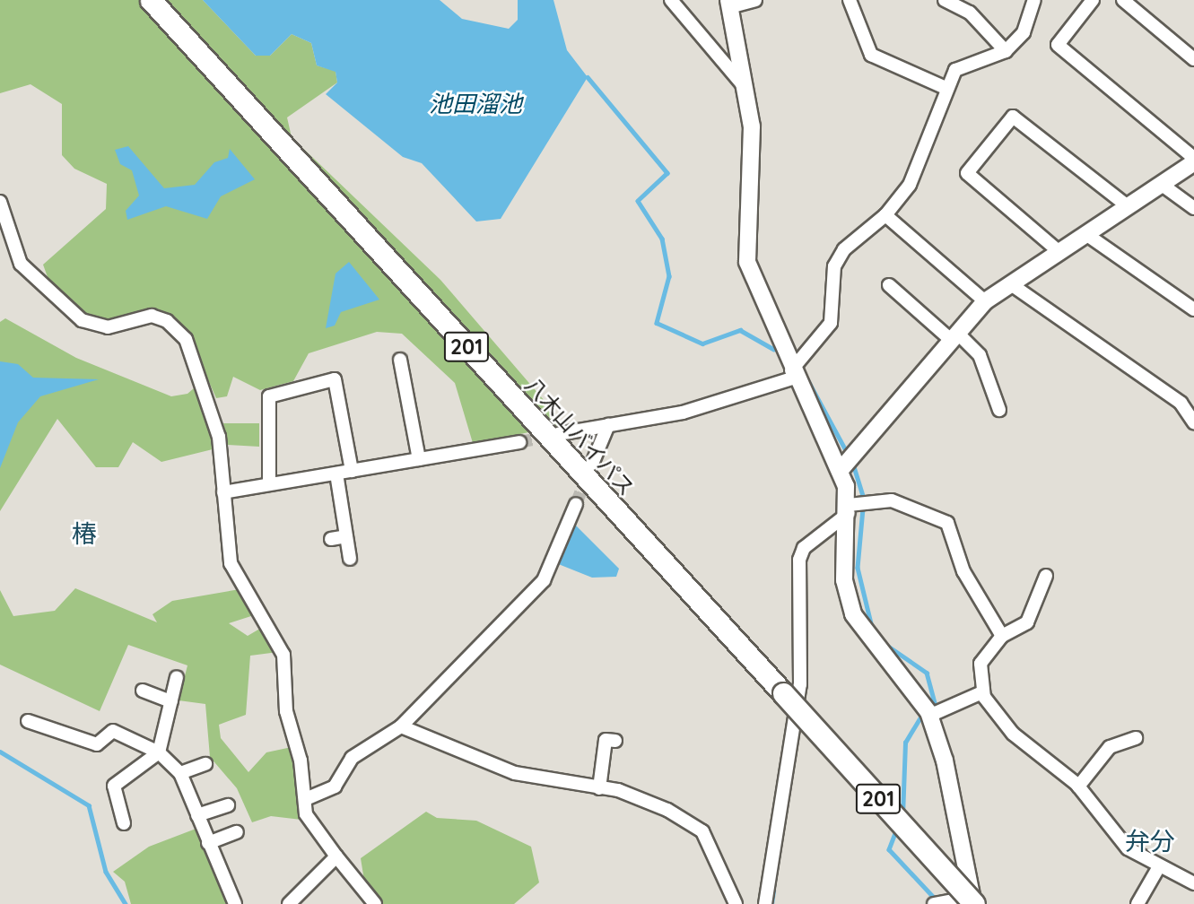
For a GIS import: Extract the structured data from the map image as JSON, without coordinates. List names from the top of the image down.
{
  "streets": {
    "highway": ["201", "八木山バイパス"]
  },
  "districts": ["椿", "弁分"],
  "water": ["池田溜池"]
}
